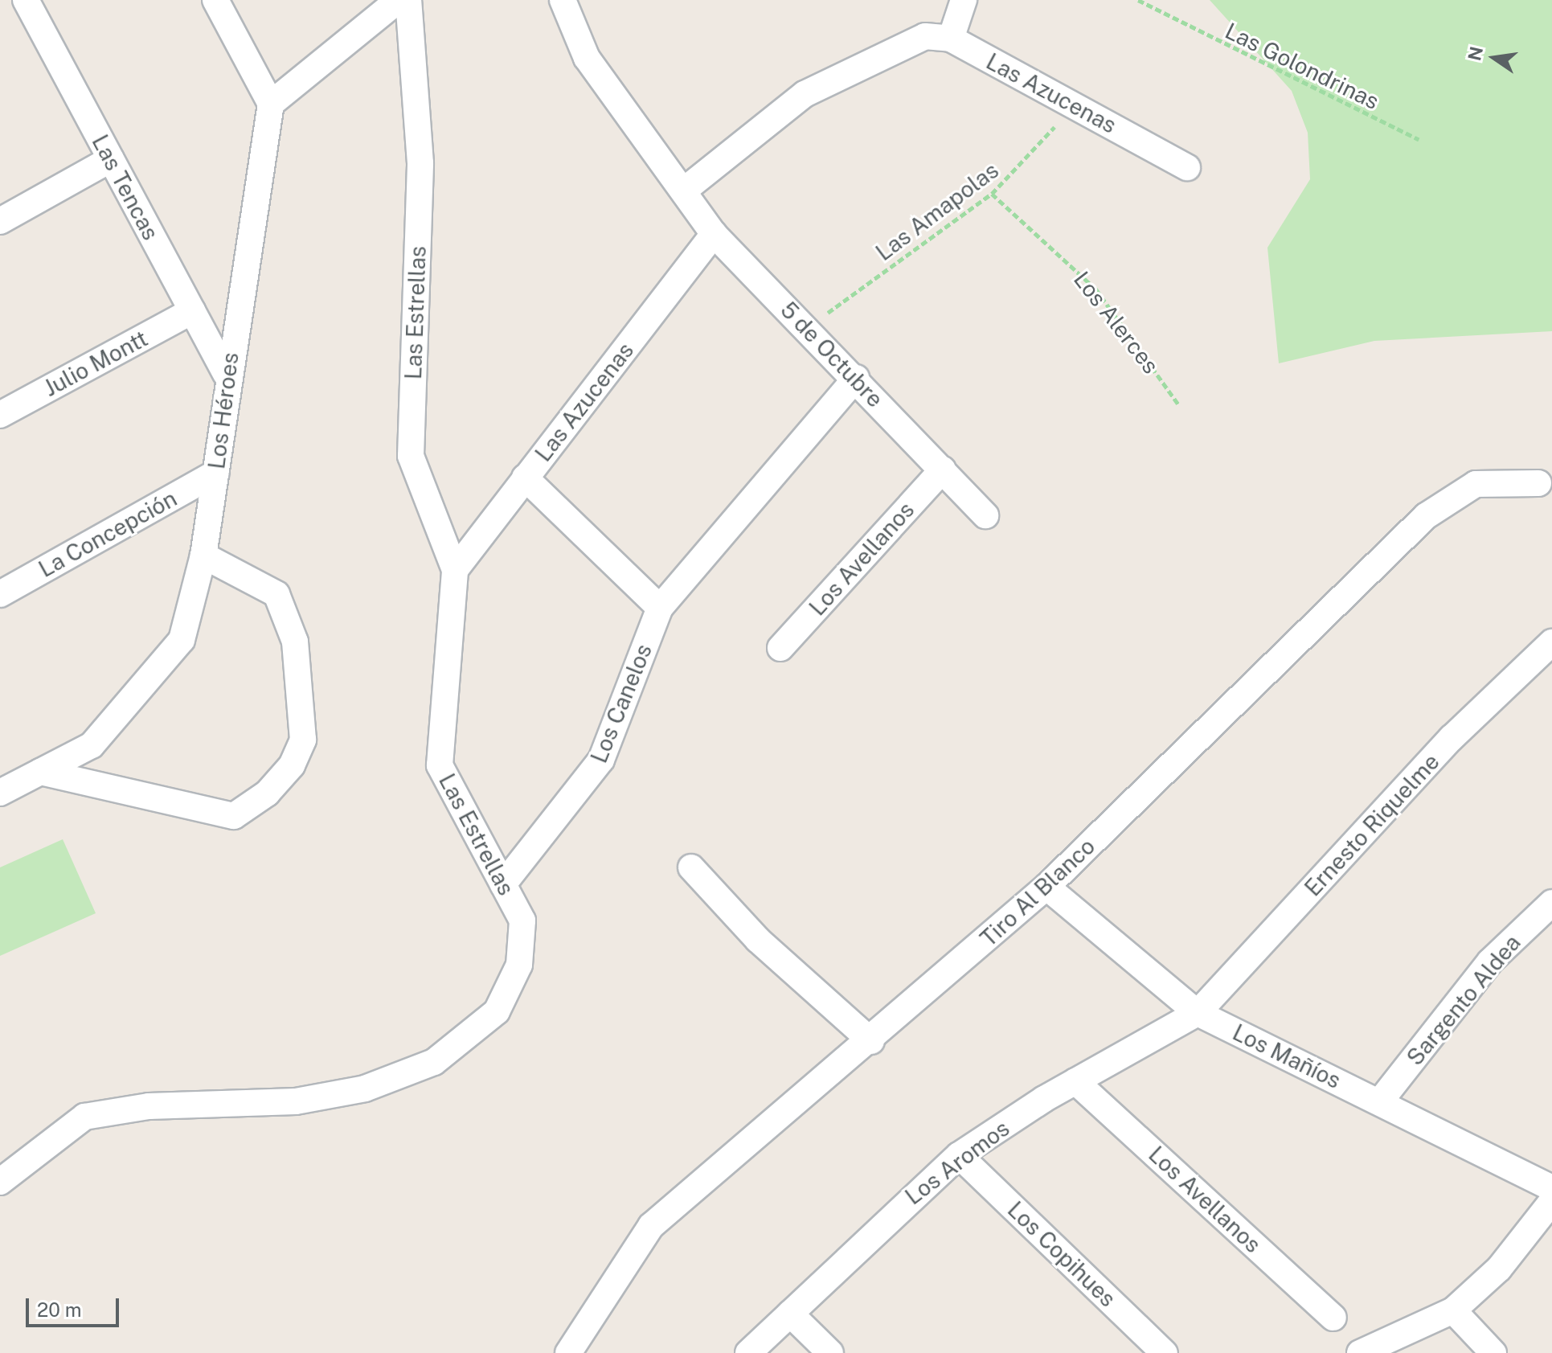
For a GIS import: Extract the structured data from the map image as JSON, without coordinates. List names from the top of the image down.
{
  "streets": {
    "street": [
      "Las Azucenas",
      "Las Tencas",
      "Las Estrellas",
      "5 de Octubre",
      "Julio Montt",
      "Los Héroes",
      "La Concepción",
      "Los Avellanos",
      "Los Canelos",
      "Ernesto Riquelme",
      "Tiro Al Blanco",
      "Sargento Aldea",
      "Los Mañíos",
      "Los Aromos",
      "Los Copihues"
    ],
    "path": ["Las Golondrinas", "Las Amapolas", "Los Alerces"]
  },
  "crossings": [
    ["Las Azucenas", "Las Amapolas"],
    ["Las Azucenas", "Las Estrellas"],
    ["Las Azucenas", "5 de Octubre"],
    ["Las Tencas", "Julio Montt"],
    ["Las Tencas", "Los Héroes"],
    ["Las Amapolas", "Los Alerces"],
    ["Las Amapolas", "5 de Octubre"],
    ["Las Estrellas", "Los Canelos"],
    ["5 de Octubre", "Los Avellanos"],
    ["5 de Octubre", "Los Canelos"],
    ["Los Héroes", "La Concepción"],
    ["Los Avellanos", "Los Aromos"],
    ["Ernesto Riquelme", "Los Mañíos"],
    ["Ernesto Riquelme", "Los Aromos"],
    ["Tiro Al Blanco", "Los Mañíos"],
    ["Sargento Aldea", "Los Mañíos"],
    ["Los Mañíos", "Los Aromos"],
    ["Los Aromos", "Los Copihues"]
  ],
  "scale_bar": "20 m",
  "north": "left"
}
